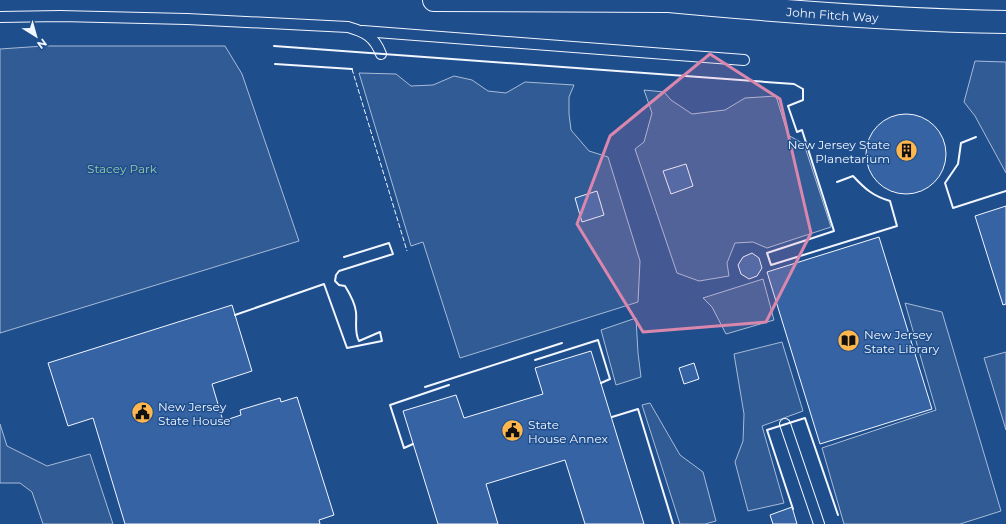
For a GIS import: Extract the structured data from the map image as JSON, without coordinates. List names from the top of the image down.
{
  "streets": {
    "highway": ["John Fitch Way"]
  },
  "parks": ["Stacey Park"],
  "places": {
    "building": ["New Jersey State Planetarium"],
    "library": ["New Jersey State Library"],
    "public building": ["New Jersey State House", "State House Annex"]
  },
  "north": "bottom right"
}
